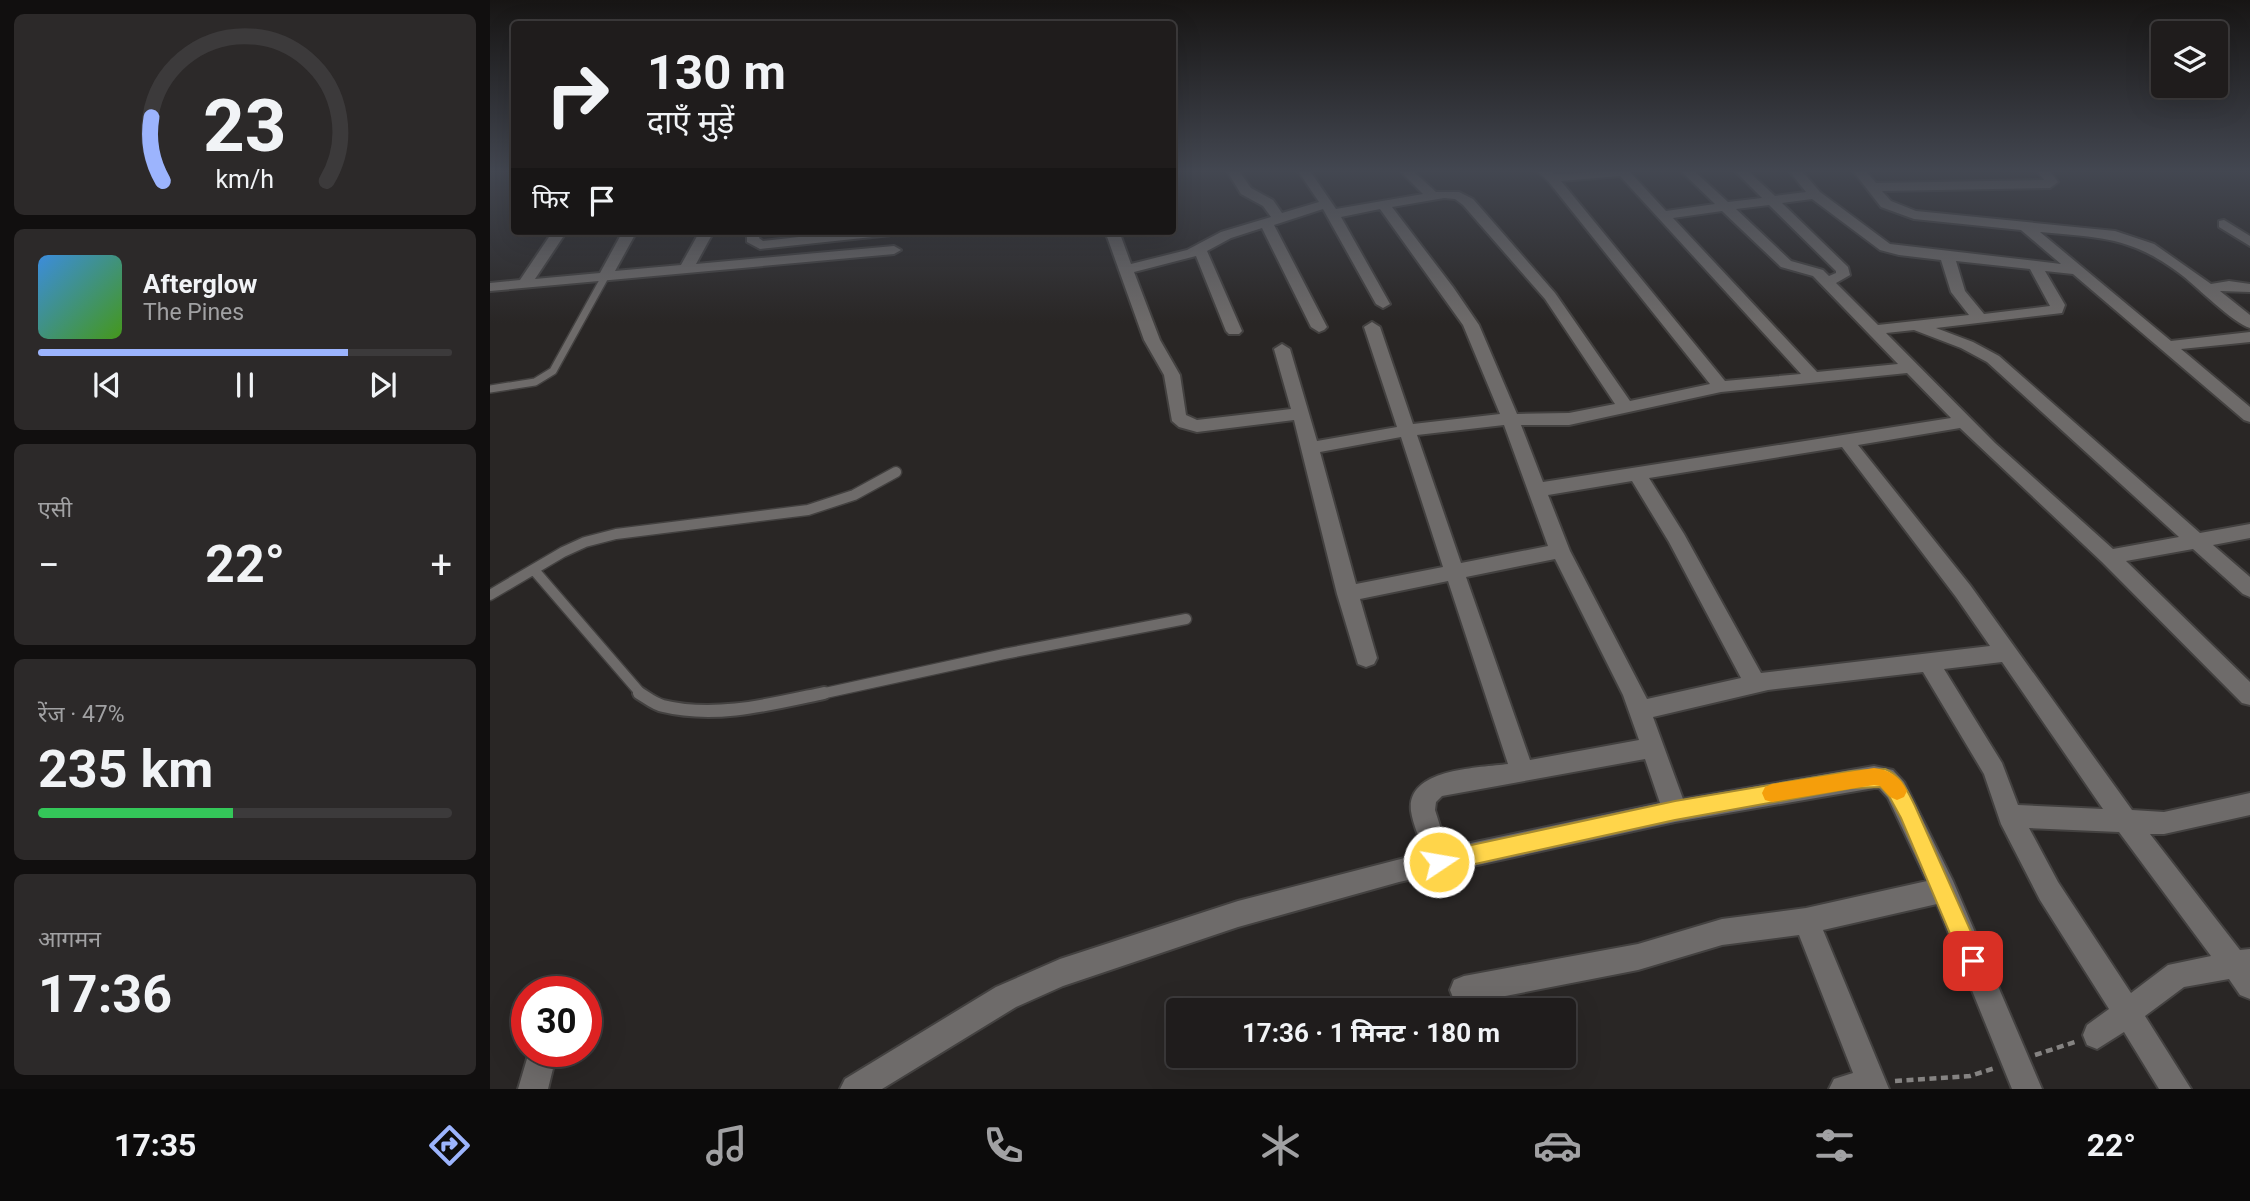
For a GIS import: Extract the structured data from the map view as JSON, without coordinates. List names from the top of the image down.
{
  "page": {
    "turn": ["130 m", "दाएँ मुड़ें"],
    "then": "फिर",
    "song": ["Afterglow", "The Pines"],
    "tile": [
      "एसी",
      ["रेंज · 47%", "235 km"],
      ["आगमन", "17:36"]
    ],
    "heat": ["−", "22°", "+"],
    "limit": "30",
    "trip": "17:36 · 1 मिनट · 180 m",
    "tabs": ["17:35", "22°"],
    "gauge": ["23", "km/h"]
  }
}
